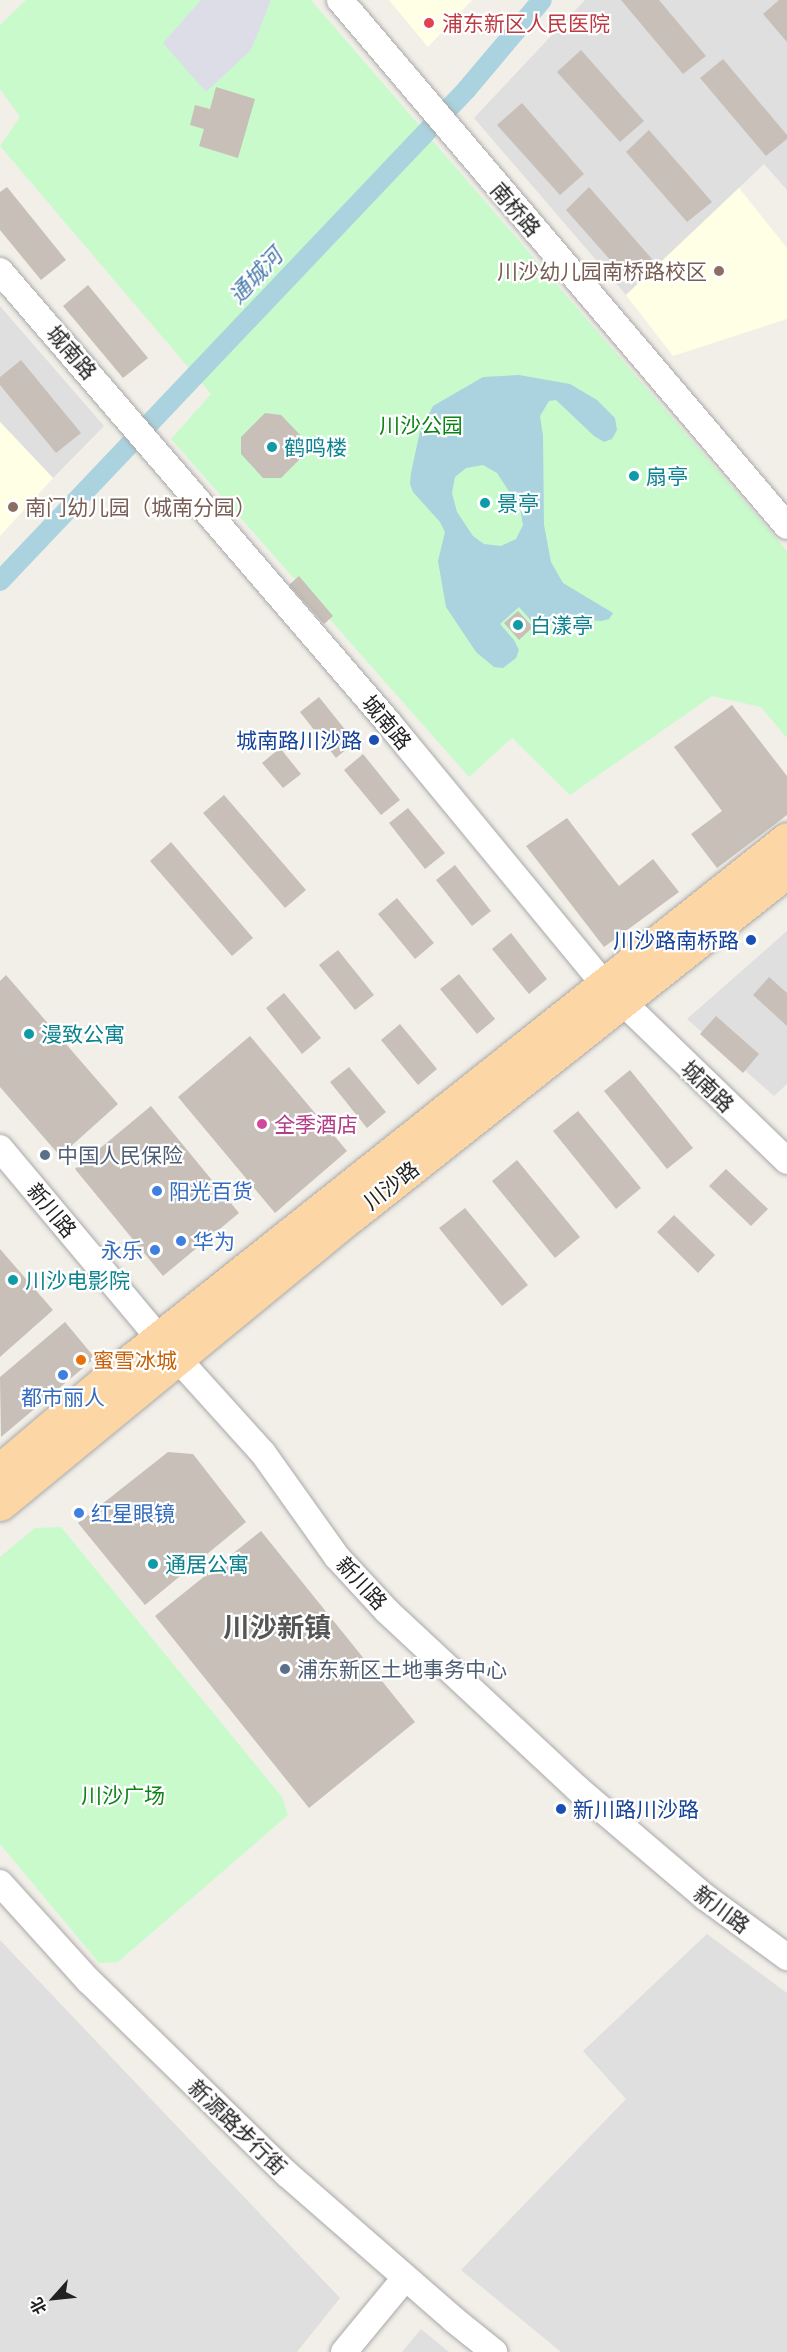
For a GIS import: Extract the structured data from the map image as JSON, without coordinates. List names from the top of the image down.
{
  "streets": {
    "main road": ["川沙路"],
    "street": [
      "南桥路",
      "城南路",
      "新川路",
      "新源路步行街"
    ]
  },
  "crossings": [
    ["城南路", "川沙路"],
    ["川沙路", "新川路"]
  ],
  "districts": ["川沙新镇"],
  "water": ["通城河"],
  "parks": ["川沙公园", "川沙广场"],
  "places": [
    "浦东新区人民医院",
    "川沙幼儿园南桥路校区",
    "鹤鸣楼",
    "扇亭",
    "景亭",
    "南门幼儿园（城南分园）",
    "白漾亭",
    "城南路川沙路",
    "川沙路南桥路",
    "漫致公寓",
    "全季酒店",
    "中国人民保险",
    "阳光百货",
    "华为",
    "永乐",
    "川沙电影院",
    "蜜雪冰城",
    "都市丽人",
    "红星眼镜",
    "通居公寓",
    "浦东新区土地事务中心",
    "新川路川沙路"
  ],
  "north": "bottom left"
}
